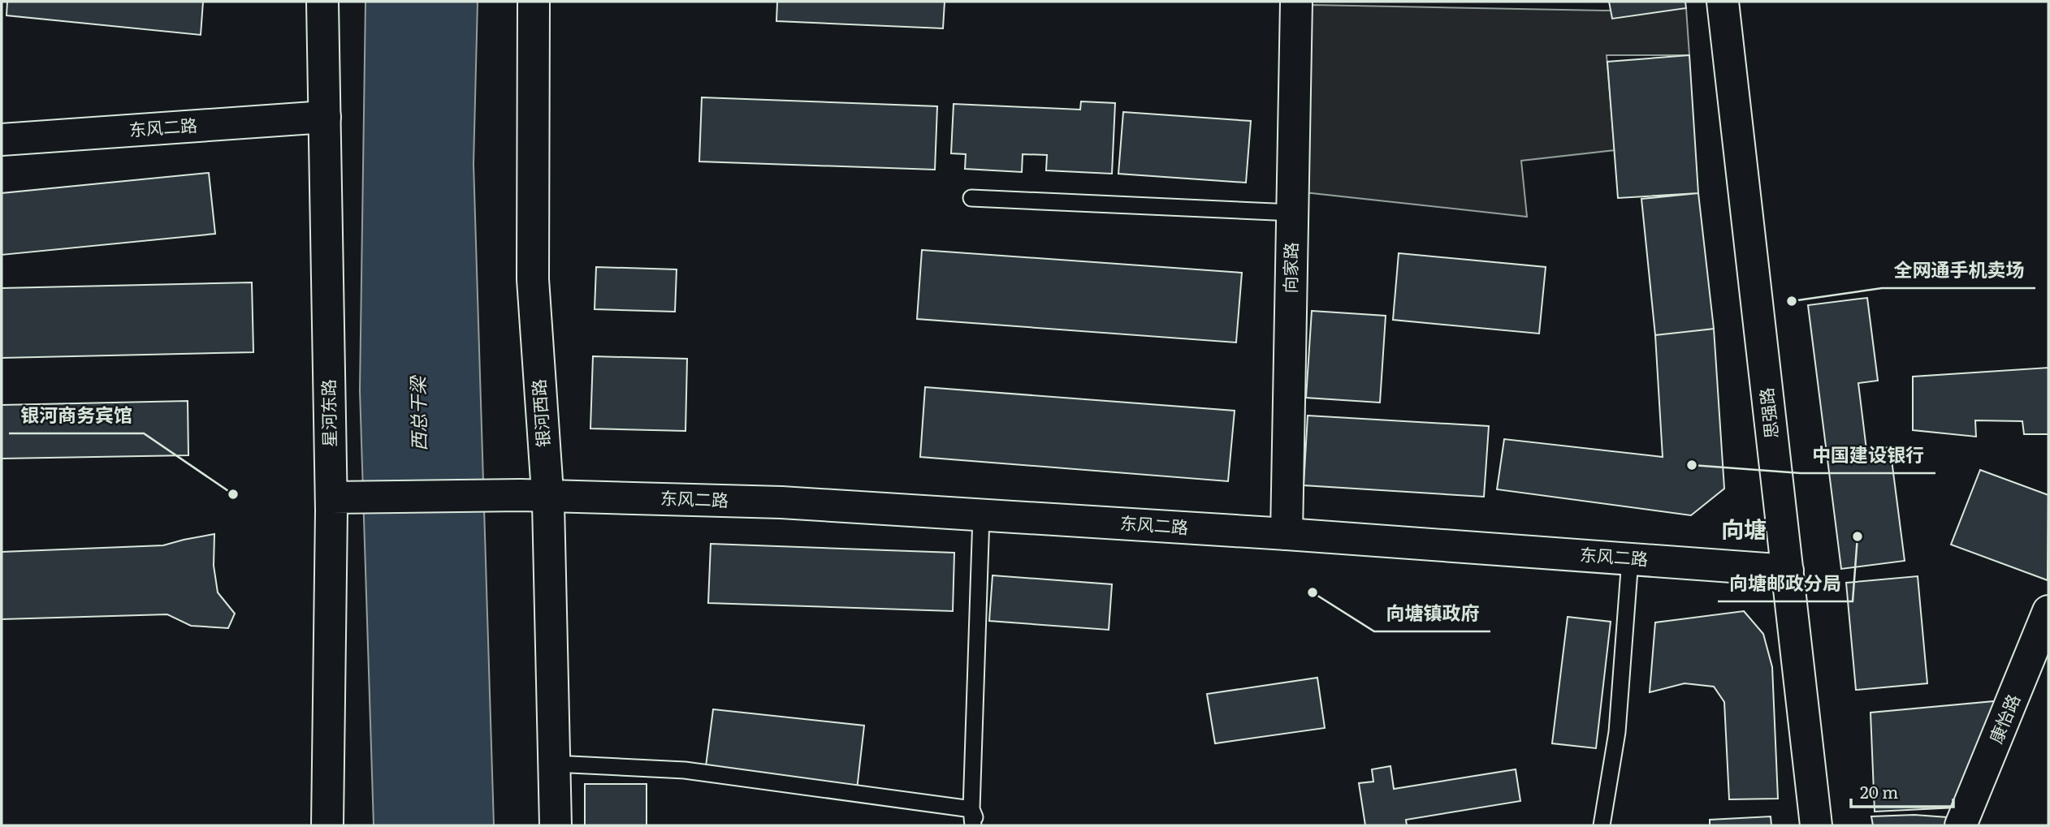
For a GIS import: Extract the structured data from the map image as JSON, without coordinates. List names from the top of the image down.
{
  "streets": {
    "street": [
      "东风二路",
      "向家路",
      "星河东路",
      "银河西路",
      "思强路",
      "康怡路"
    ]
  },
  "crossings": [
    ["东风二路", "向家路"],
    ["东风二路", "星河东路"],
    ["东风二路", "银河西路"],
    ["东风二路", "思强路"]
  ],
  "districts": ["向塘"],
  "water": ["西总干梁"],
  "places": [
    "全网通手机卖场",
    "中国建设银行",
    "银河商务宾馆",
    "向塘邮政分局",
    "向塘镇政府"
  ],
  "scale_bar": "20 m"
}
